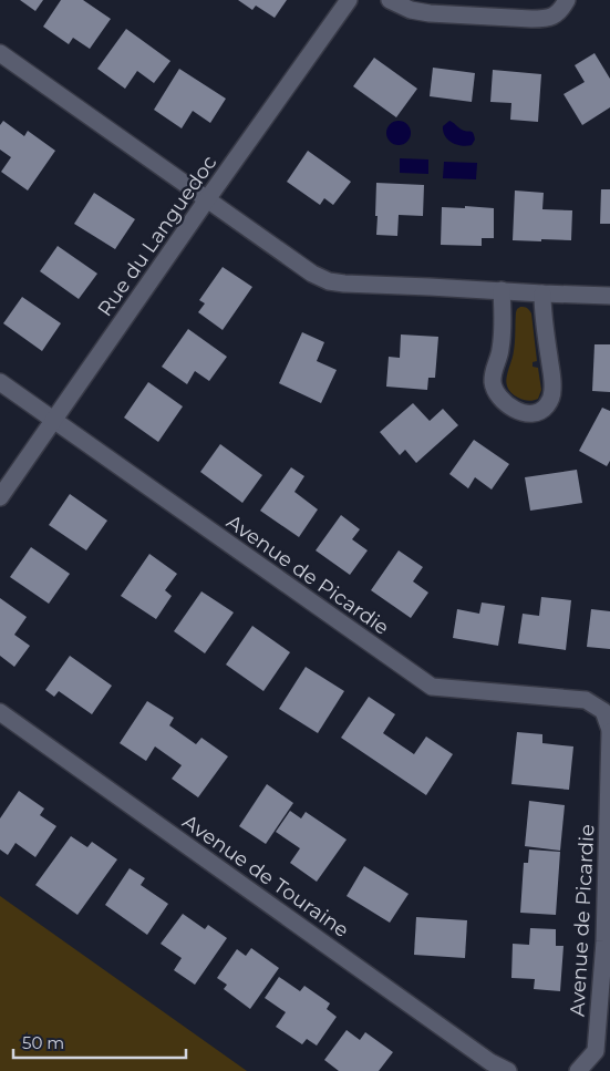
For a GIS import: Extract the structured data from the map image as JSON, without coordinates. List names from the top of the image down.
{
  "streets": {
    "street": ["Rue du Languedoc", "Avenue de Picardie", "Avenue de Touraine"]
  },
  "crossings": [
    ["Rue du Languedoc", "Avenue de Picardie"]
  ],
  "scale_bar": "50 m"
}
